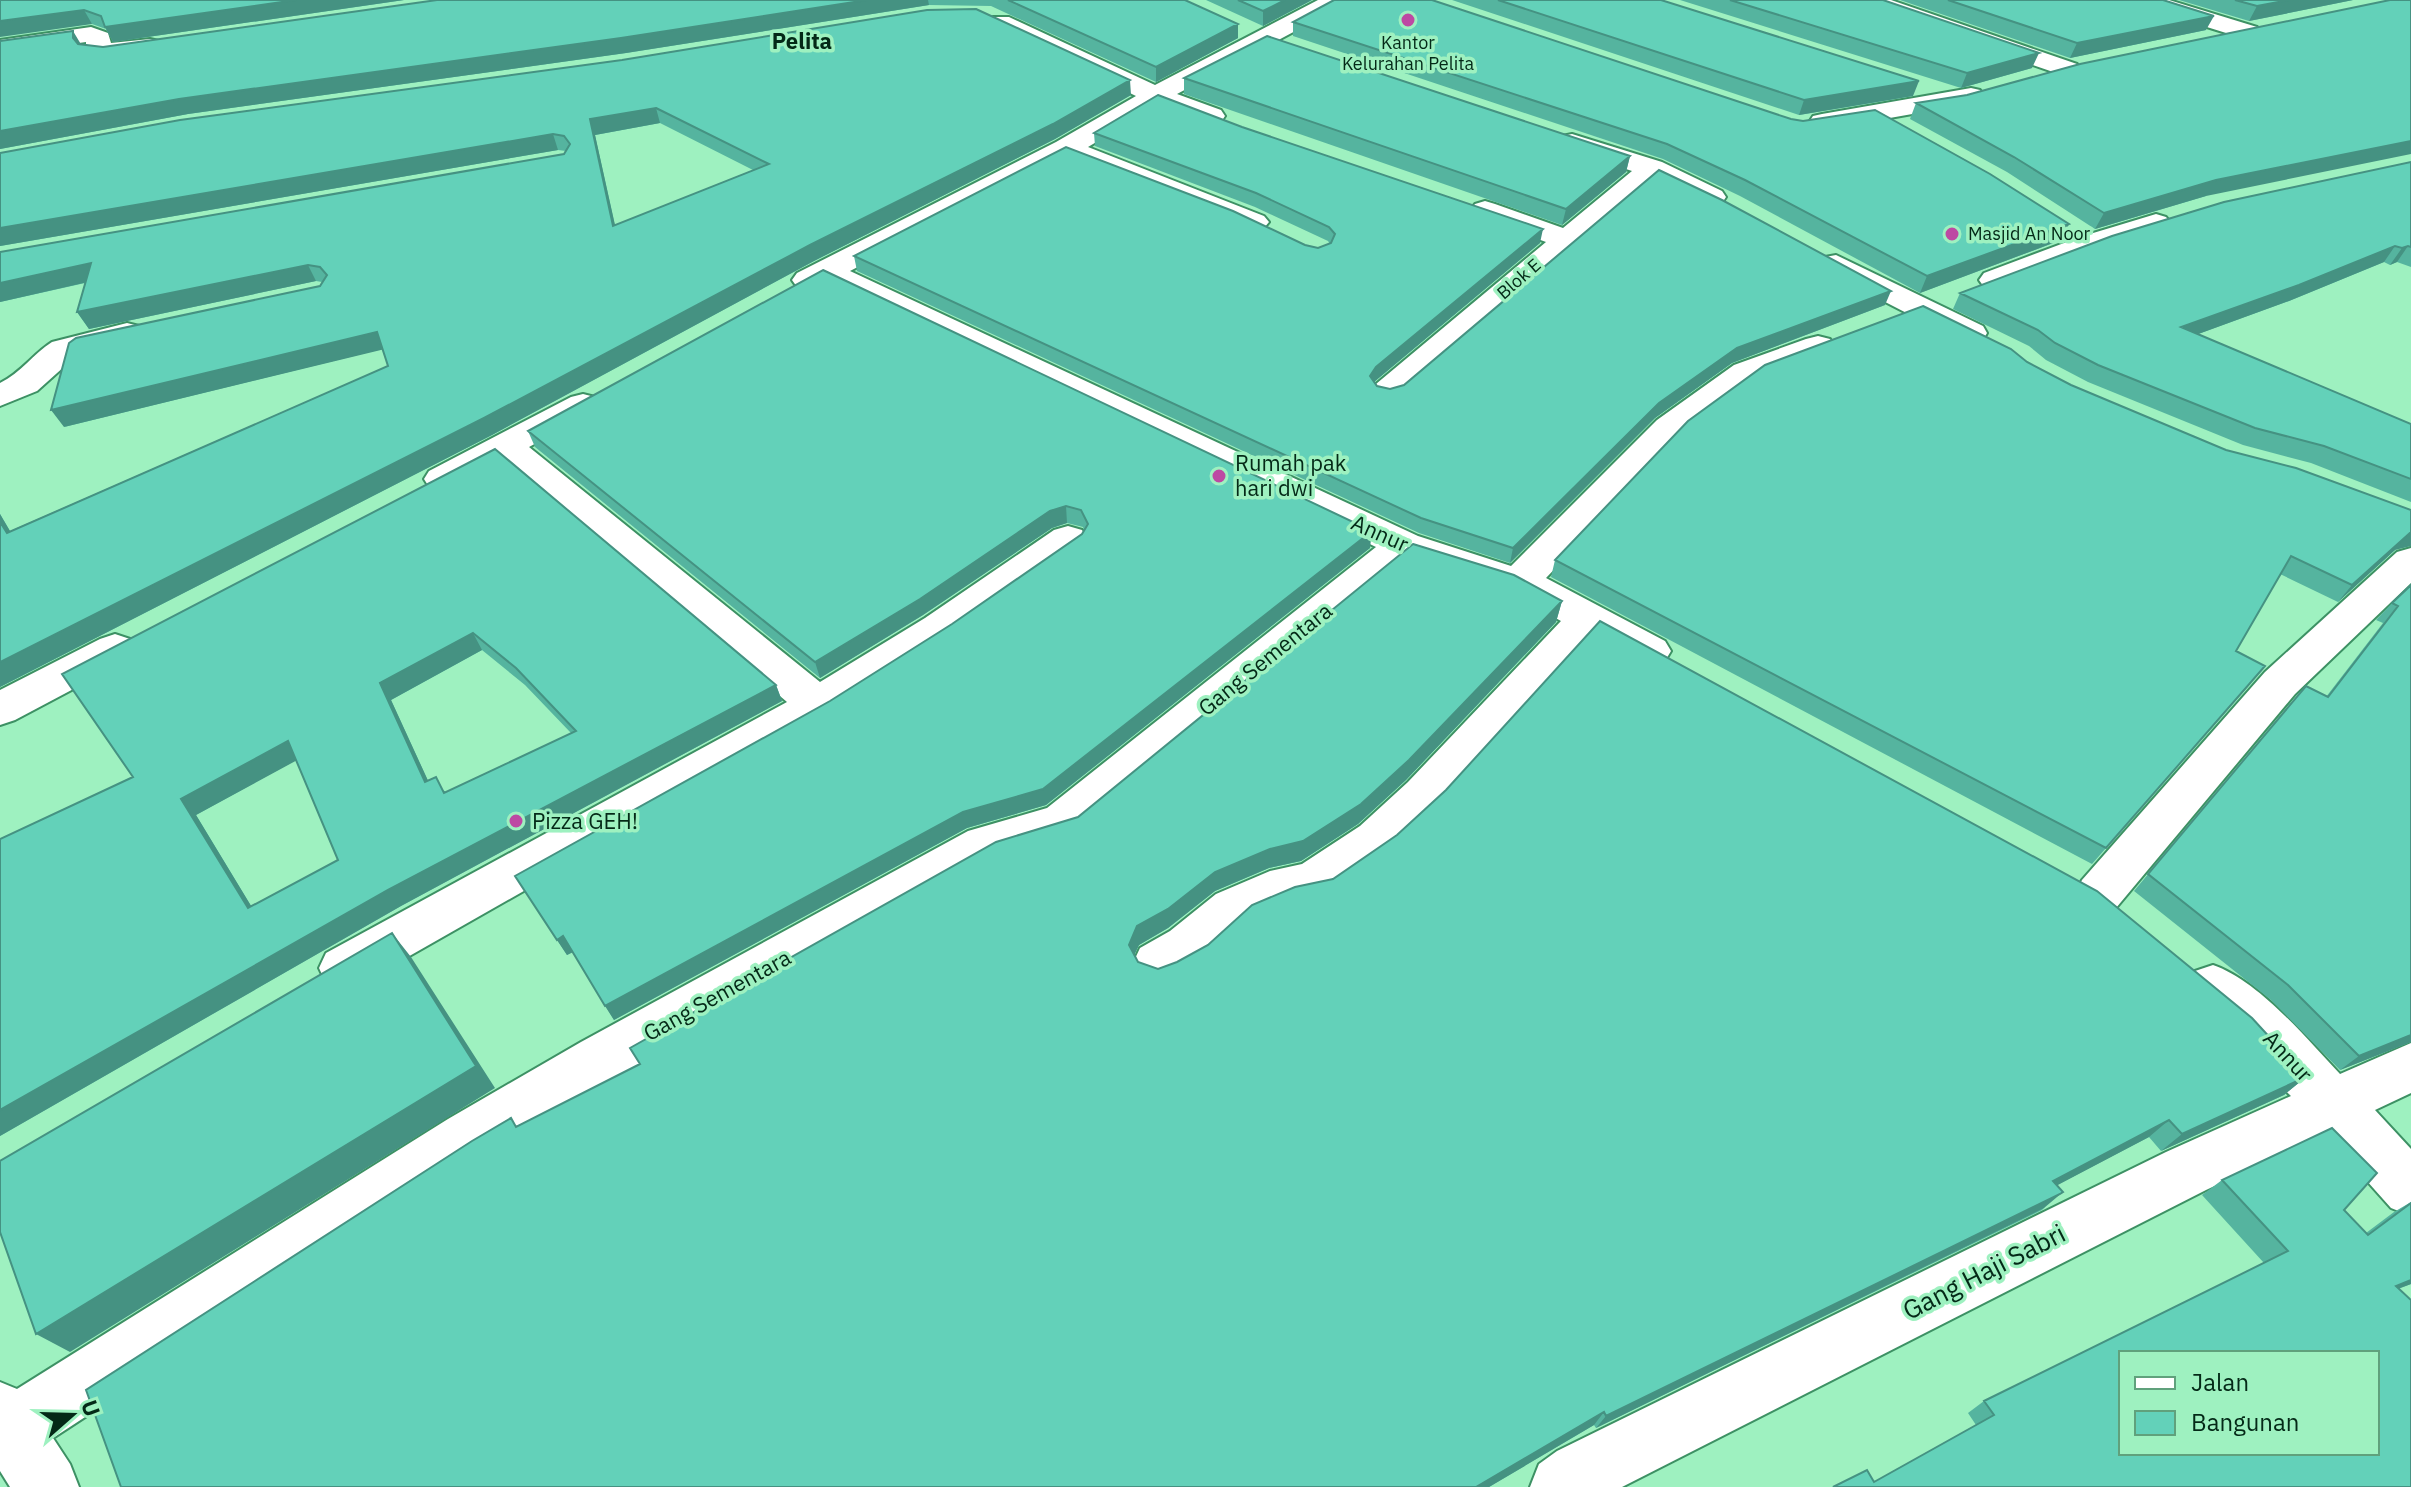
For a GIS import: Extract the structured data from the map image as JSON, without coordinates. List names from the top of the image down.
{
  "streets": {
    "street": [
      "Blok E",
      "Annur",
      "Gang Sementara",
      "Gang Haji Sabri"
    ]
  },
  "crossings": [
    ["Annur", "Gang Sementara"],
    ["Annur", "Gang Haji Sabri"]
  ],
  "districts": ["Pelita"],
  "places": [
    "Kantor Kelurahan Pelita",
    "Masjid An Noor",
    "Rumah pak hari dwi",
    "Pizza GEH!"
  ],
  "legend": ["Jalan", "Bangunan"],
  "north": "right"
}
